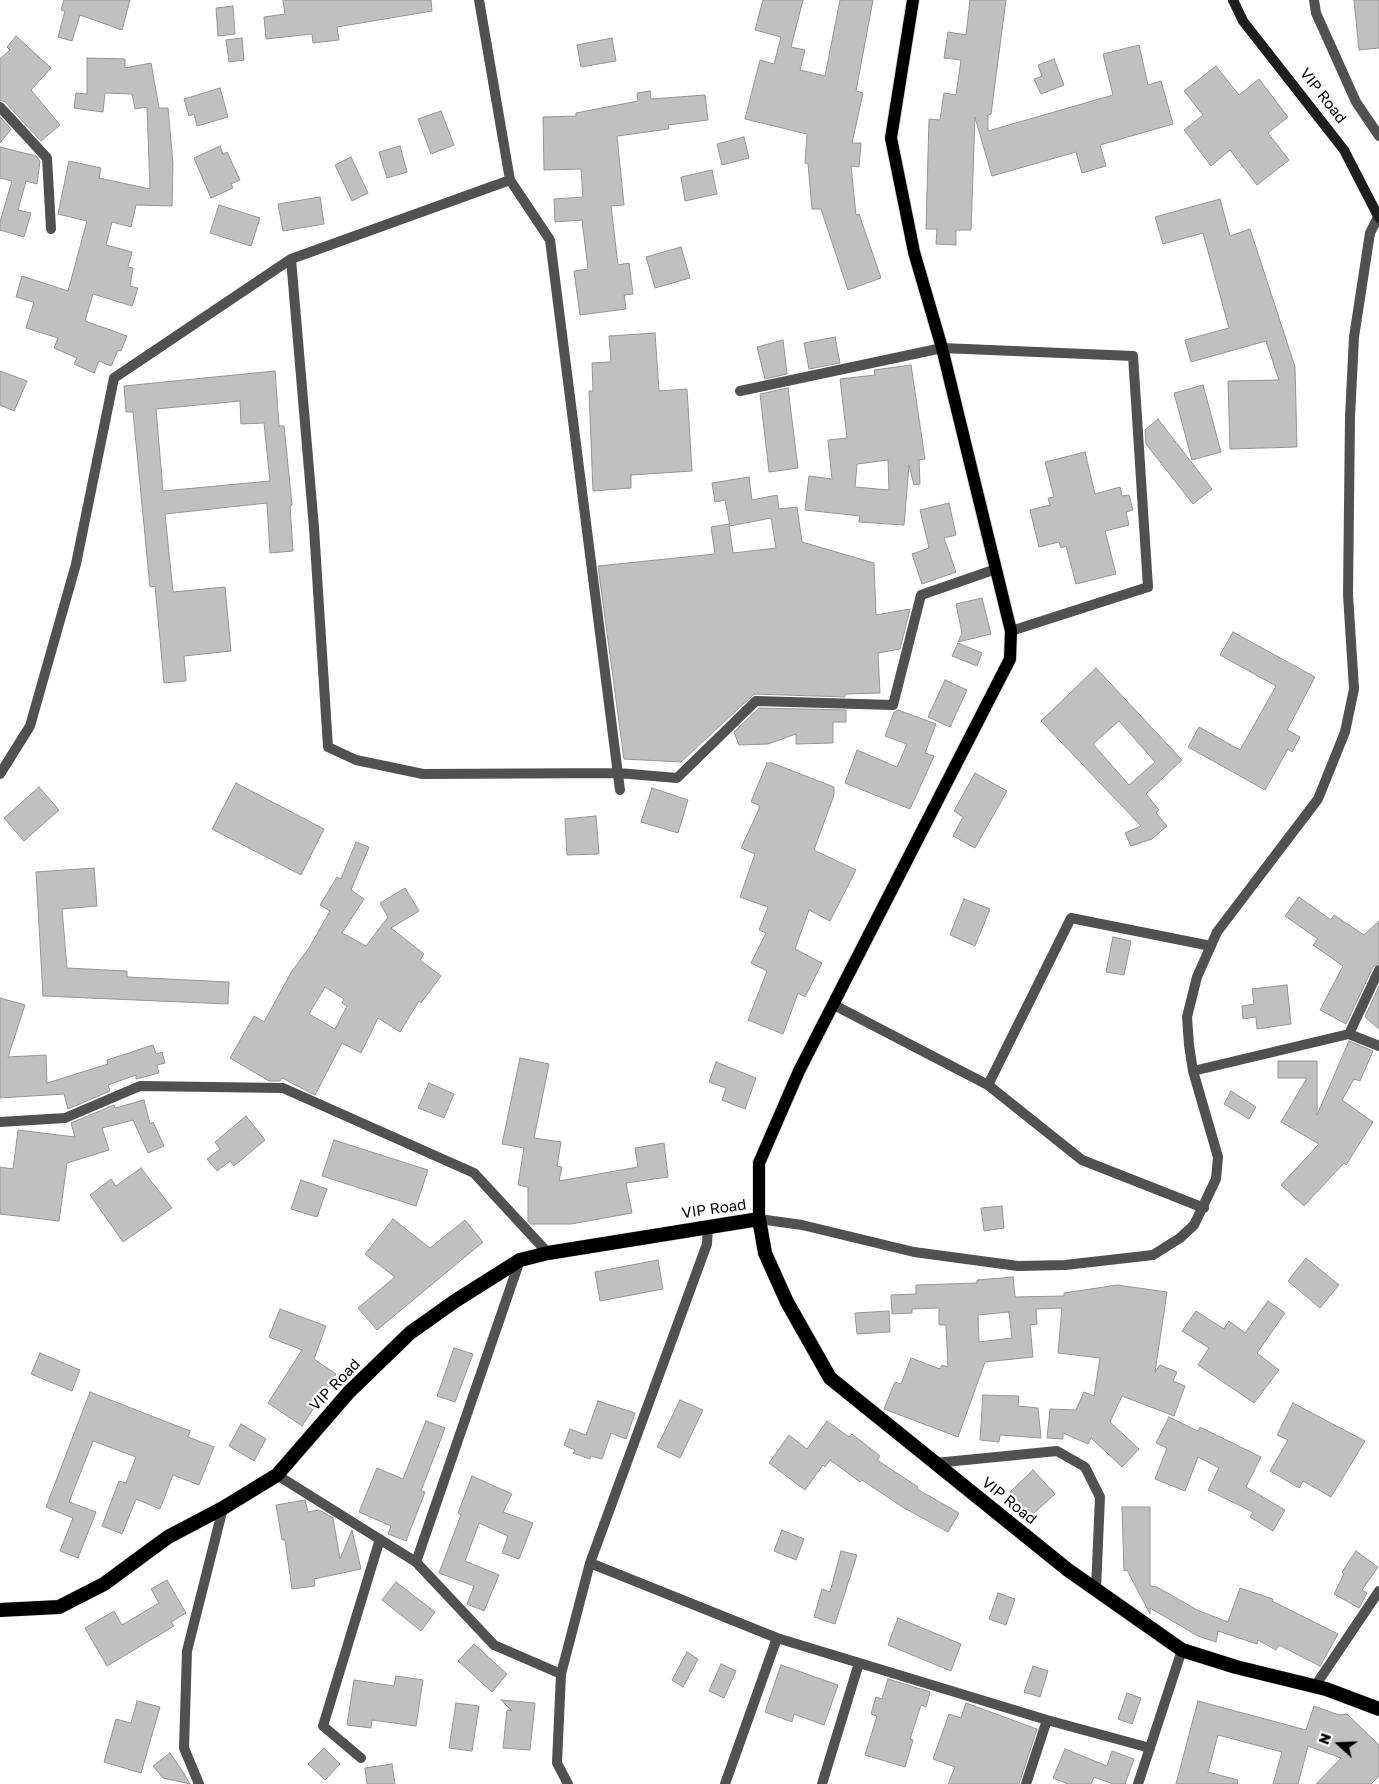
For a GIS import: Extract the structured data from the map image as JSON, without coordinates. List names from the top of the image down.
{
  "streets": {
    "highway": ["VIP Road"]
  },
  "north": "left"
}
